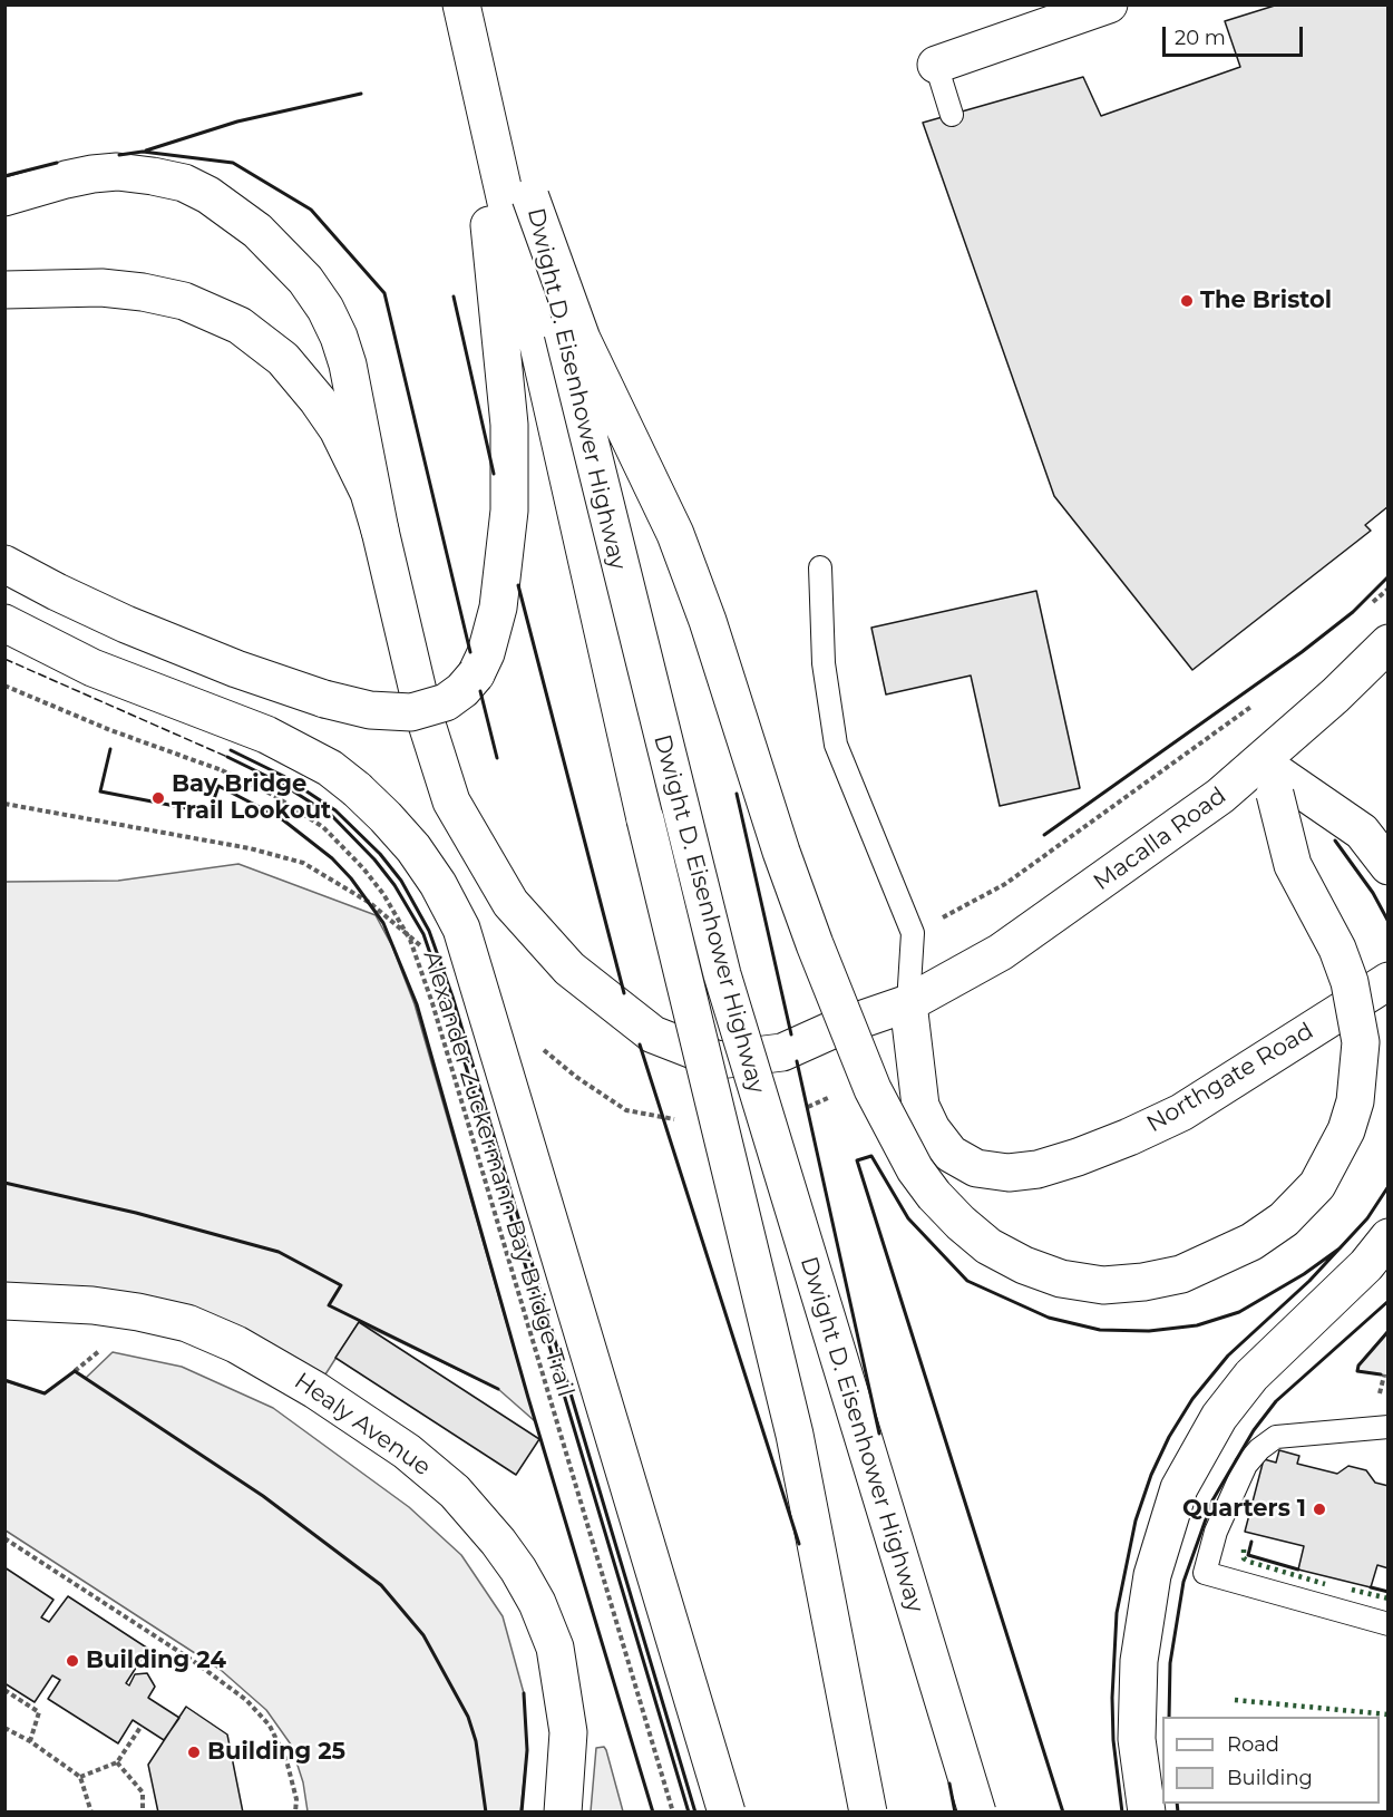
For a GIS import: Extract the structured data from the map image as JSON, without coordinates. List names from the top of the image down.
{
  "streets": {
    "main road": [
      "Dwight D. Eisenhower Highway",
      "Macalla Road",
      "Northgate Road",
      "Healy Avenue"
    ],
    "path": ["Alexander Zuckermann Bay Bridge Trail"]
  },
  "crossings": [
    ["Macalla Road", "Northgate Road"]
  ],
  "places": [
    "The Bristol",
    "Bay Bridge Trail Lookout",
    "Quarters 1",
    "Building 24",
    "Building 25"
  ],
  "legend": ["Road", "Building"],
  "scale_bar": "20 m"
}
